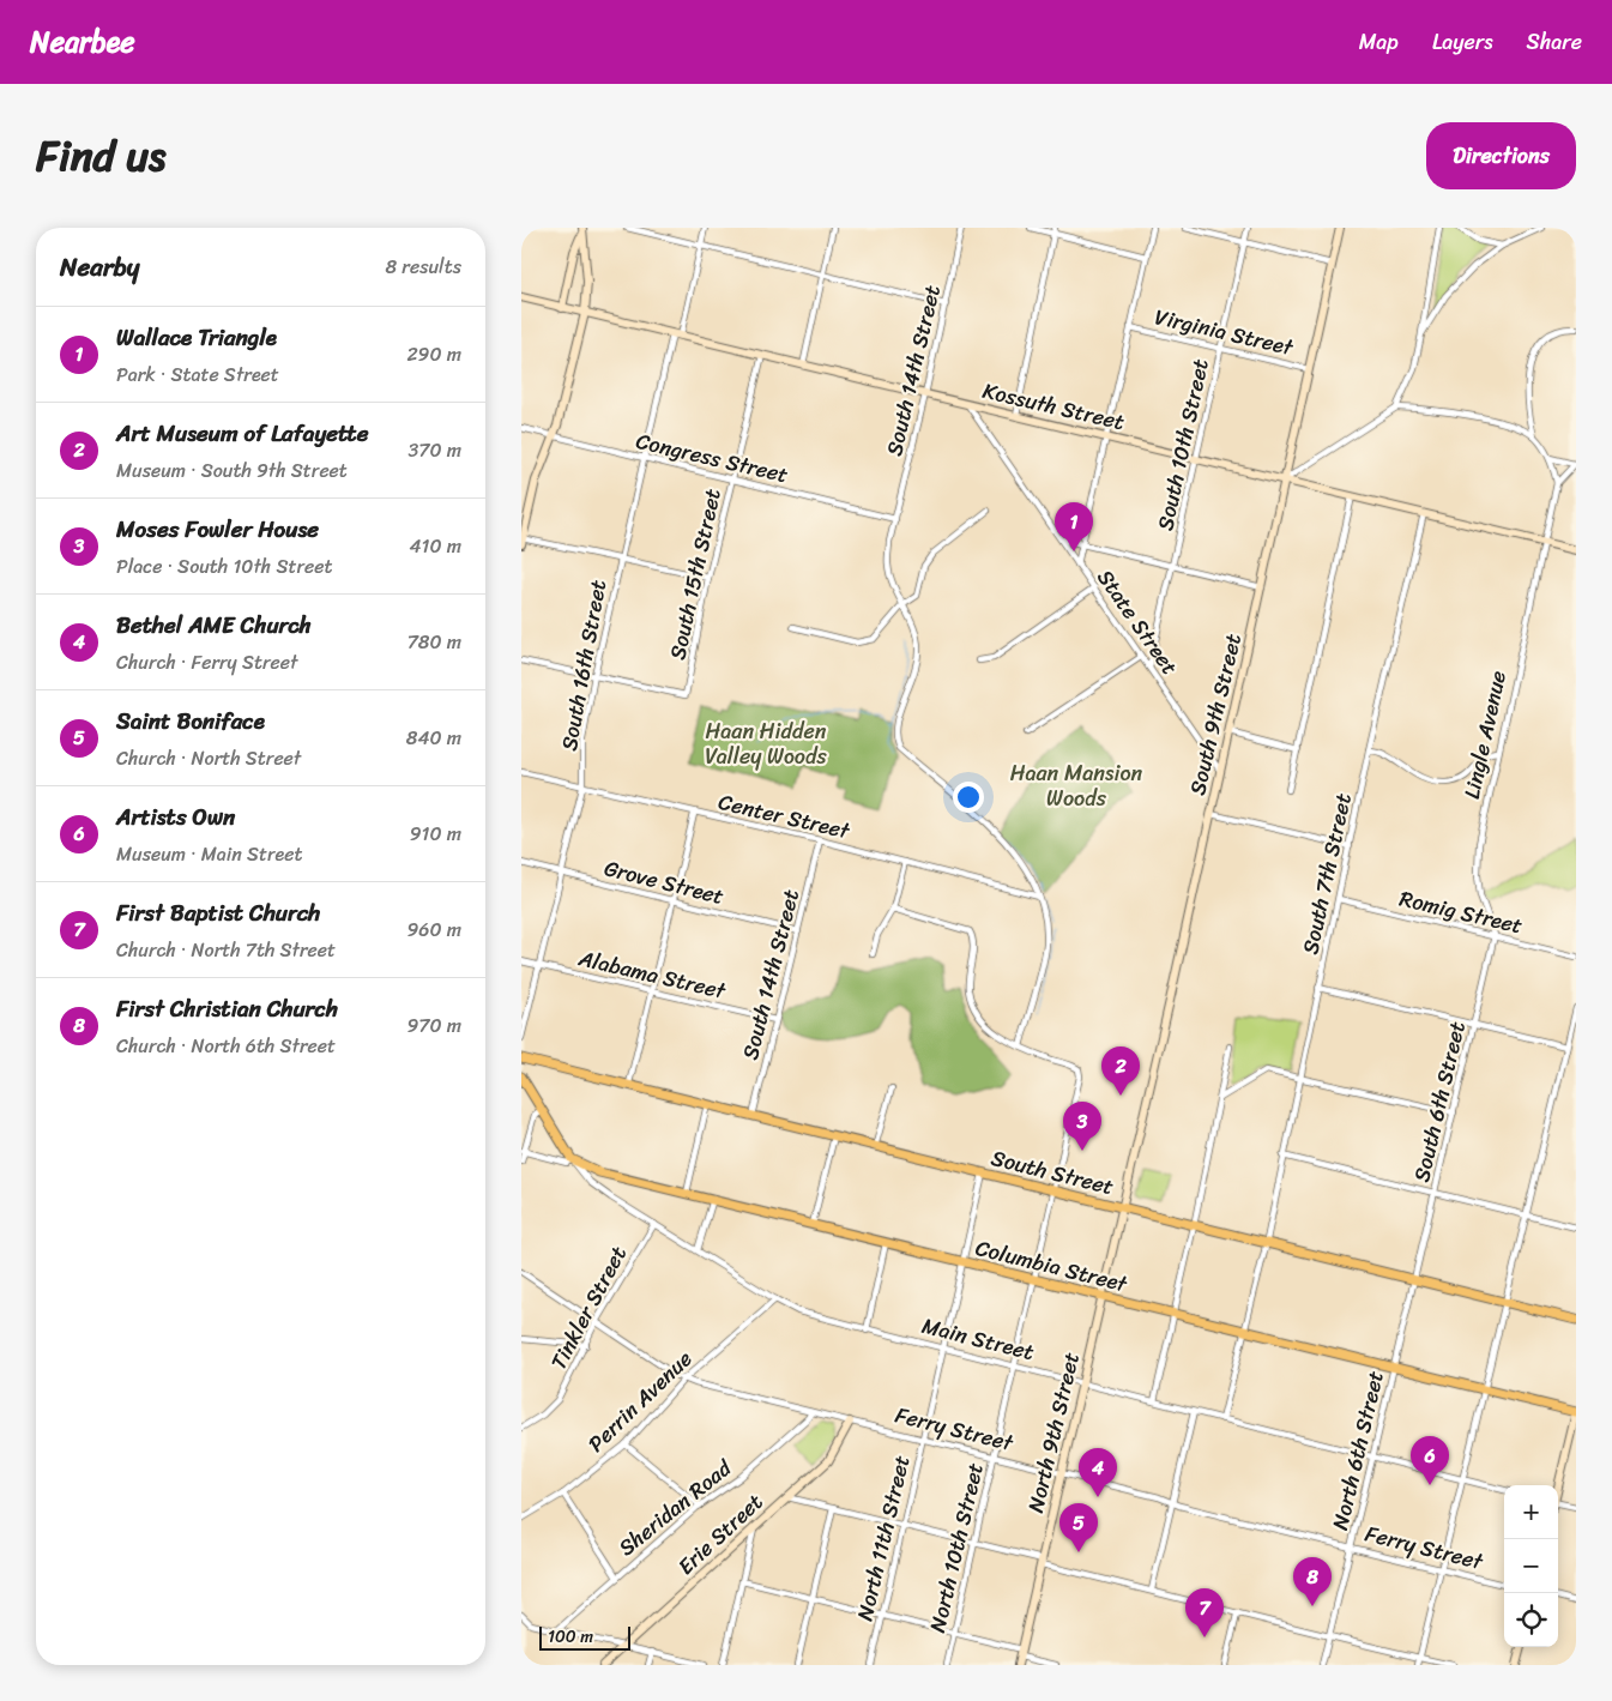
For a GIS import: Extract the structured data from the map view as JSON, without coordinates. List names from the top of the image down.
{
  "streets": {
    "main road": ["South Street", "Columbia Street", "Main Street"],
    "street": [
      "Virginia Street",
      "South 14th Street",
      "Kossuth Street",
      "South 10th Street",
      "Congress Street",
      "South 15th Street",
      "State Street",
      "South 16th Street",
      "South 9th Street",
      "Lingle Avenue",
      "Center Street",
      "South 7th Street",
      "Grove Street",
      "Romig Street",
      "Alabama Street",
      "South 6th Street",
      "Tinkler Street",
      "Perrin Avenue",
      "Ferry Street",
      "North 9th Street",
      "North 6th Street",
      "Sheridan Road",
      "Erie Street",
      "North 11th Street",
      "North 10th Street"
    ]
  },
  "crossings": [
    ["Virginia Street", "South 10th Street"],
    ["Virginia Street", "South 9th Street"],
    ["South 14th Street", "Kossuth Street"],
    ["South 14th Street", "Congress Street"],
    ["South 14th Street", "Center Street"],
    ["South 14th Street", "Grove Street"],
    ["South 14th Street", "Alabama Street"],
    ["South 14th Street", "South Street"],
    ["Kossuth Street", "South 10th Street"],
    ["Kossuth Street", "South 15th Street"],
    ["Kossuth Street", "State Street"],
    ["Kossuth Street", "South 16th Street"],
    ["Kossuth Street", "South 9th Street"],
    ["Kossuth Street", "Lingle Avenue"],
    ["Kossuth Street", "South 7th Street"],
    ["South 10th Street", "State Street"],
    ["Congress Street", "South 15th Street"],
    ["Congress Street", "South 16th Street"],
    ["South 15th Street", "South 16th Street"],
    ["State Street", "South 9th Street"],
    ["South 16th Street", "Center Street"],
    ["South 16th Street", "Grove Street"],
    ["South 16th Street", "Alabama Street"],
    ["South 9th Street", "South Street"],
    ["South 9th Street", "North 9th Street"],
    ["Lingle Avenue", "Romig Street"],
    ["Lingle Avenue", "South 6th Street"],
    ["South 7th Street", "Romig Street"],
    ["South 7th Street", "South Street"],
    ["South 7th Street", "Columbia Street"],
    ["South 7th Street", "Main Street"],
    ["Romig Street", "South 6th Street"],
    ["South 6th Street", "South Street"],
    ["South 6th Street", "North 6th Street"],
    ["South Street", "North 9th Street"],
    ["South Street", "North 6th Street"],
    ["South Street", "North 11th Street"],
    ["South Street", "North 10th Street"],
    ["Columbia Street", "Main Street"],
    ["Columbia Street", "North 9th Street"],
    ["Columbia Street", "North 6th Street"],
    ["Columbia Street", "North 11th Street"],
    ["Columbia Street", "North 10th Street"],
    ["Tinkler Street", "Main Street"],
    ["Tinkler Street", "Ferry Street"],
    ["Main Street", "Perrin Avenue"],
    ["Main Street", "North 9th Street"],
    ["Main Street", "North 6th Street"],
    ["Main Street", "North 11th Street"],
    ["Main Street", "North 10th Street"],
    ["Perrin Avenue", "Ferry Street"],
    ["Ferry Street", "North 9th Street"],
    ["Ferry Street", "North 6th Street"],
    ["Ferry Street", "Sheridan Road"],
    ["Ferry Street", "Erie Street"],
    ["Ferry Street", "North 11th Street"],
    ["Ferry Street", "North 10th Street"]
  ],
  "parks": ["Haan Hidden Valley Woods", "Haan Mansion Woods"],
  "scale_bar": "100 m",
  "page": {
    "header": "Nearbee",
    "nav": ["Map", "Layers", "Share"],
    "title": "Find us",
    "buttons": "Directions",
    "heading": ["Nearby", "8 results"],
    "list": [
      {
        "mark": "1",
        "name": "Wallace Triangle",
        "note": "Park · State Street",
        "value": "290 m"
      },
      {
        "mark": "2",
        "name": "Art Museum of Lafayette",
        "note": "Museum · South 9th Street",
        "value": "370 m"
      },
      {
        "mark": "3",
        "name": "Moses Fowler House",
        "note": "Place · South 10th Street",
        "value": "410 m"
      },
      {
        "mark": "4",
        "name": "Bethel AME Church",
        "note": "Church · Ferry Street",
        "value": "780 m"
      },
      {
        "mark": "5",
        "name": "Saint Boniface",
        "note": "Church · North Street",
        "value": "840 m"
      },
      {
        "mark": "6",
        "name": "Artists Own",
        "note": "Museum · Main Street",
        "value": "910 m"
      },
      {
        "mark": "7",
        "name": "First Baptist Church",
        "note": "Church · North 7th Street",
        "value": "960 m"
      },
      {
        "mark": "8",
        "name": "First Christian Church",
        "note": "Church · North 6th Street",
        "value": "970 m"
      }
    ],
    "pins": [
      "1",
      "2",
      "3",
      "6",
      "4",
      "5",
      "8",
      "7"
    ],
    "map_buttons": ["+", "−"],
    "scale": "100 m"
  }
}
